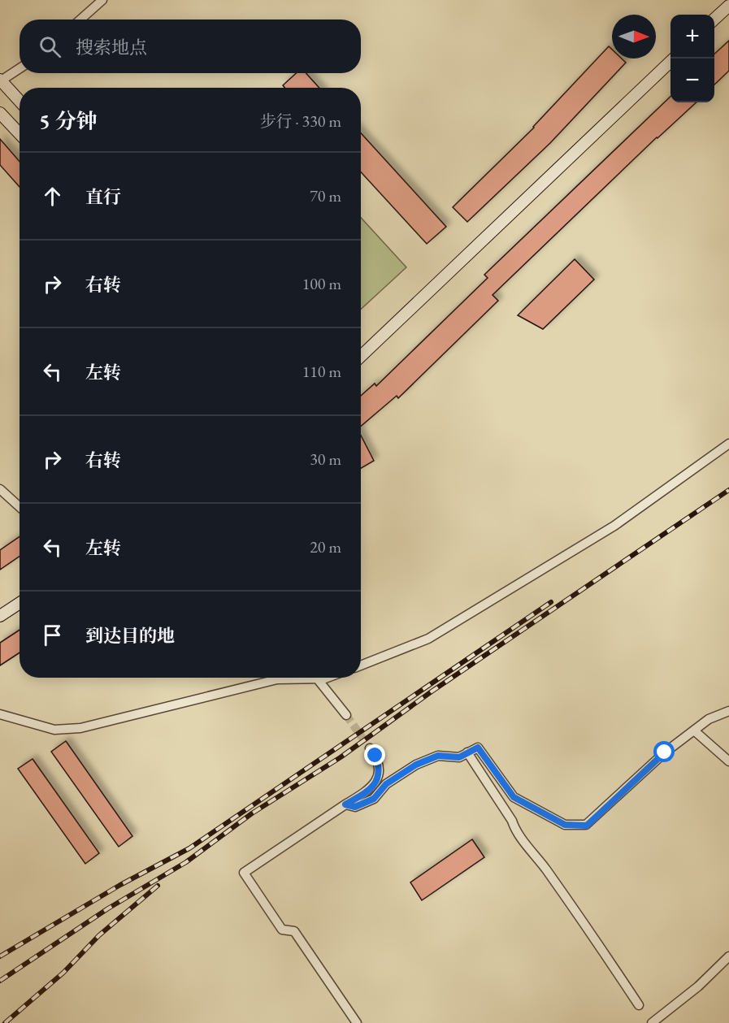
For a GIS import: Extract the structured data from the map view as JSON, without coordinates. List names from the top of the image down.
{
  "north": "right",
  "page": {
    "map_buttons": ["+", "−"],
    "search": "搜索地点",
    "heading": ["5 分钟", "步行 · 330 m"],
    "list": [
      ["直行", "70 m"],
      ["右转", "100 m"],
      ["左转", "110 m"],
      ["右转", "30 m"],
      ["左转", "20 m"],
      "到达目的地"
    ]
  }
}
